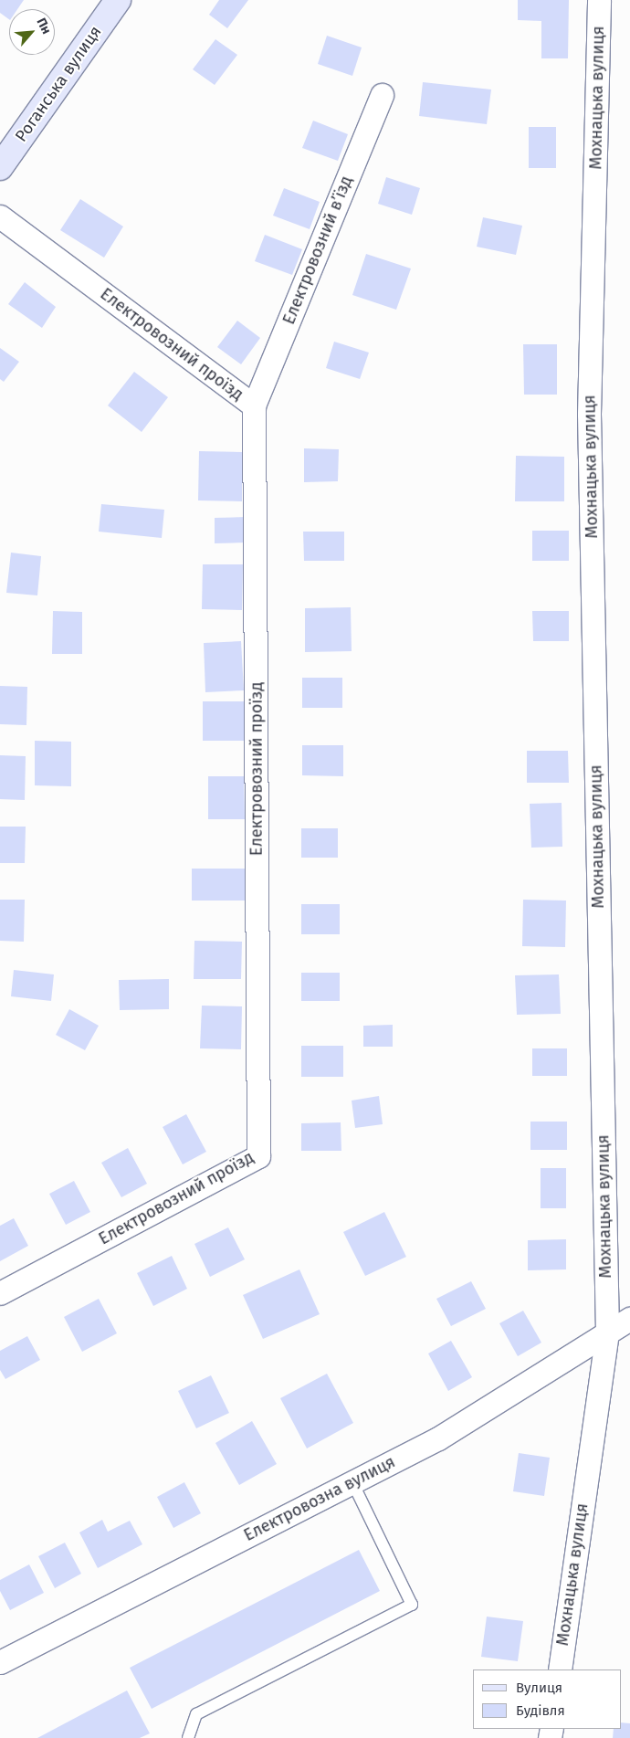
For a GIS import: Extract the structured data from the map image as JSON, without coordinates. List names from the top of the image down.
{
  "streets": {
    "main road": ["Роганська вулиця"],
    "street": [
      "Мохнацька вулиця",
      "Електровозний в’їзд",
      "Електровозний проїзд",
      "Електровозна вулиця"
    ]
  },
  "crossings": [
    ["Мохнацька вулиця", "Електровозна вулиця"],
    ["Електровозний в’їзд", "Електровозний проїзд"]
  ],
  "legend": ["Вулиця", "Будівля"],
  "north": "top right"
}
